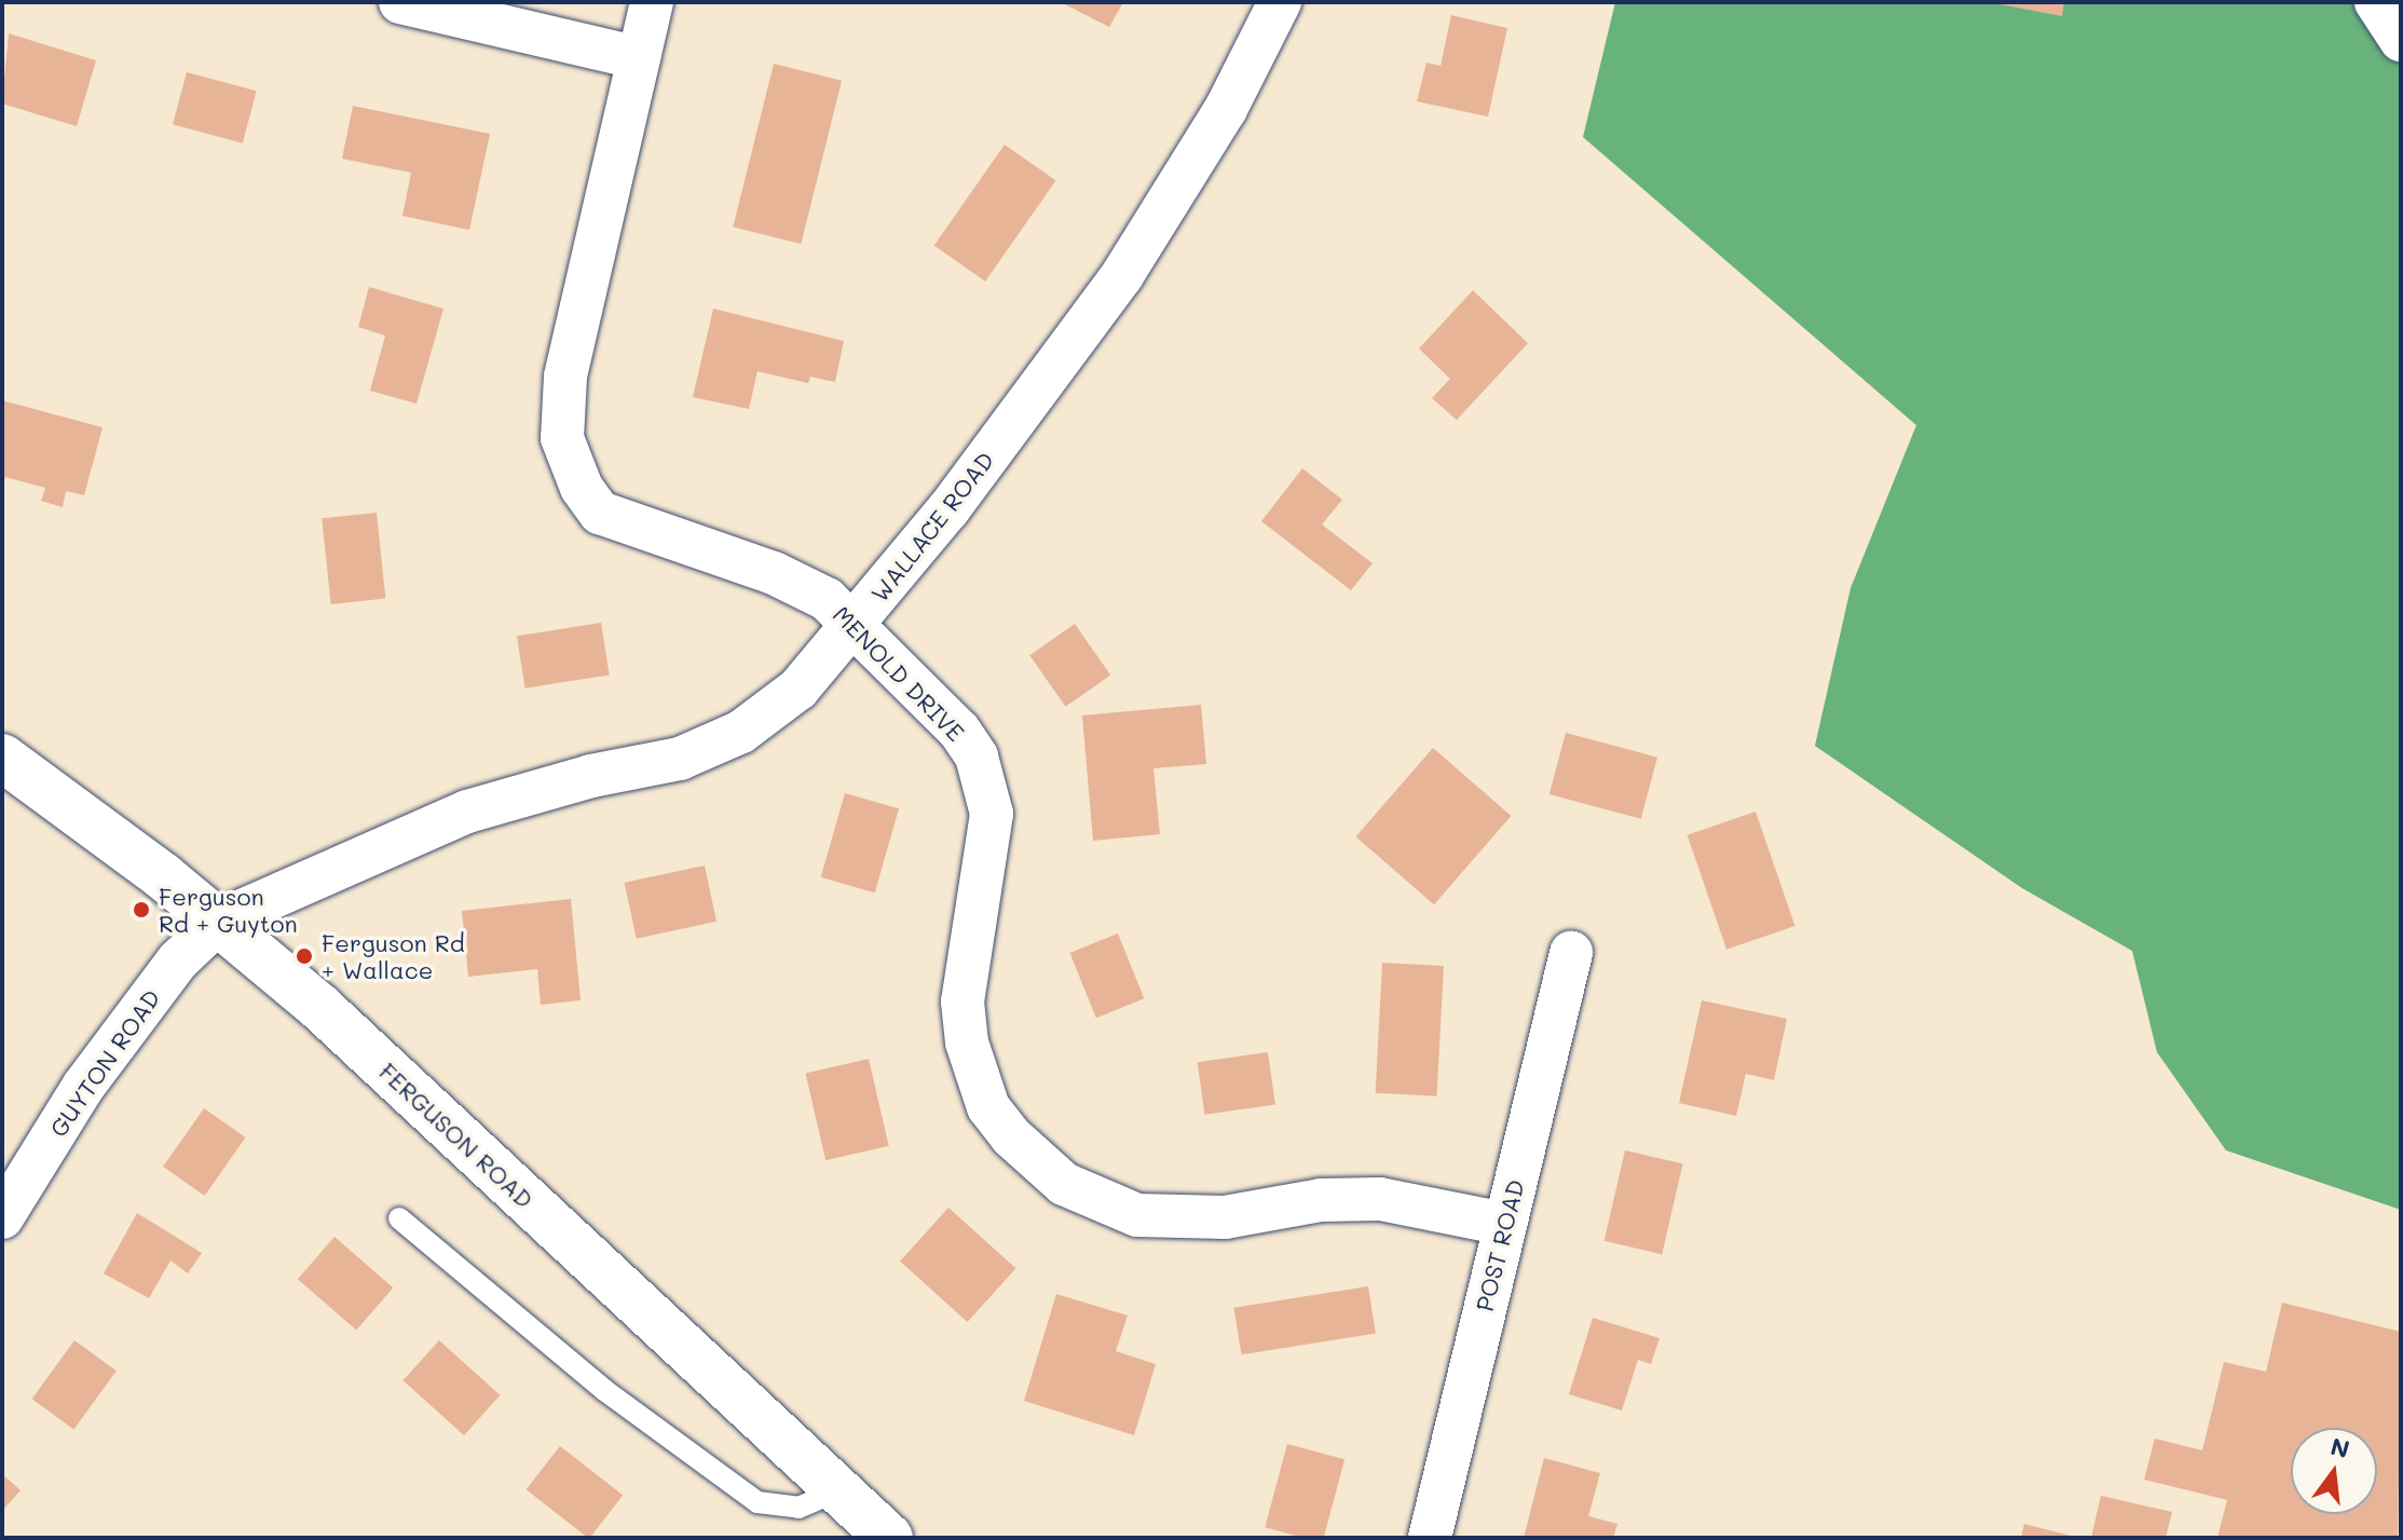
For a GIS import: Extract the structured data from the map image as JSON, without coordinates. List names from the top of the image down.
{
  "streets": {
    "street": [
      "WALLACE ROAD",
      "MENOLD DRIVE",
      "GUYTON ROAD",
      "FERGUSON ROAD",
      "POST ROAD"
    ]
  },
  "crossings": [
    ["WALLACE ROAD", "MENOLD DRIVE"],
    ["WALLACE ROAD", "GUYTON ROAD"],
    ["WALLACE ROAD", "FERGUSON ROAD"],
    ["MENOLD DRIVE", "POST ROAD"],
    ["GUYTON ROAD", "FERGUSON ROAD"]
  ],
  "places": ["Ferguson Rd + Guyton", "Ferguson Rd + Wallace"],
  "north": "top"
}
